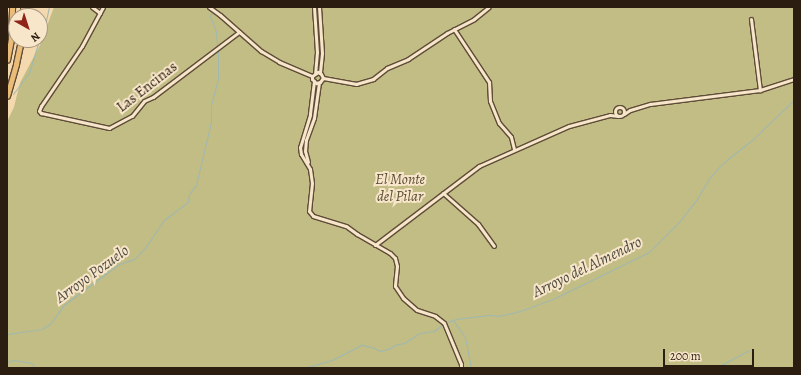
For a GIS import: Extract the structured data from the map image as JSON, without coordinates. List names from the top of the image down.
{
  "streets": {
    "street": ["Las Encinas"]
  },
  "water": ["Arroyo del Almendro", "Arroyo Pozuelo"],
  "parks": ["El Monte del Pilar"],
  "scale_bar": "200 m",
  "north": "bottom right"
}
